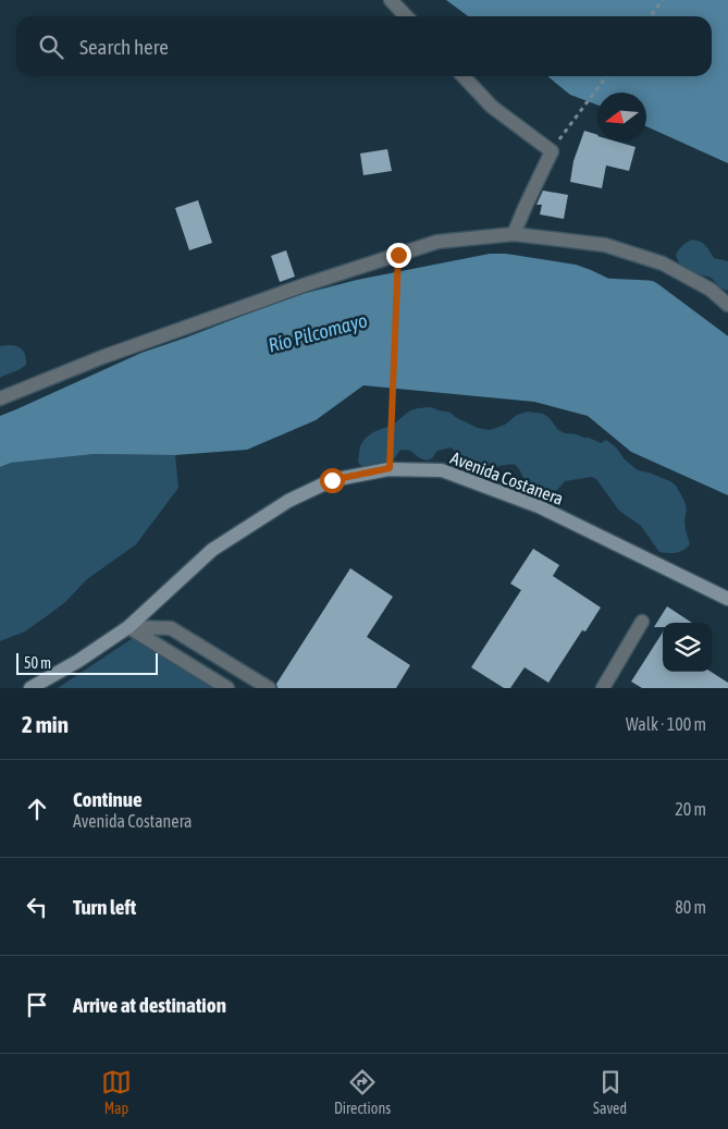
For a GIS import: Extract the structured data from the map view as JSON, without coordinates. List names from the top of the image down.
{
  "streets": {
    "street": ["Avenida Costanera"]
  },
  "water": ["Río Pilcomayo"],
  "scale_bar": "50 m",
  "north": "left",
  "page": {
    "search": "Search here",
    "scale": "50 m",
    "heading": ["2 min", "Walk · 100 m"],
    "list": [
      ["Continue", "Avenida Costanera", "20 m"],
      ["Turn left", "80 m"],
      "Arrive at destination"
    ],
    "nav": ["Map", "Directions", "Saved"]
  }
}
